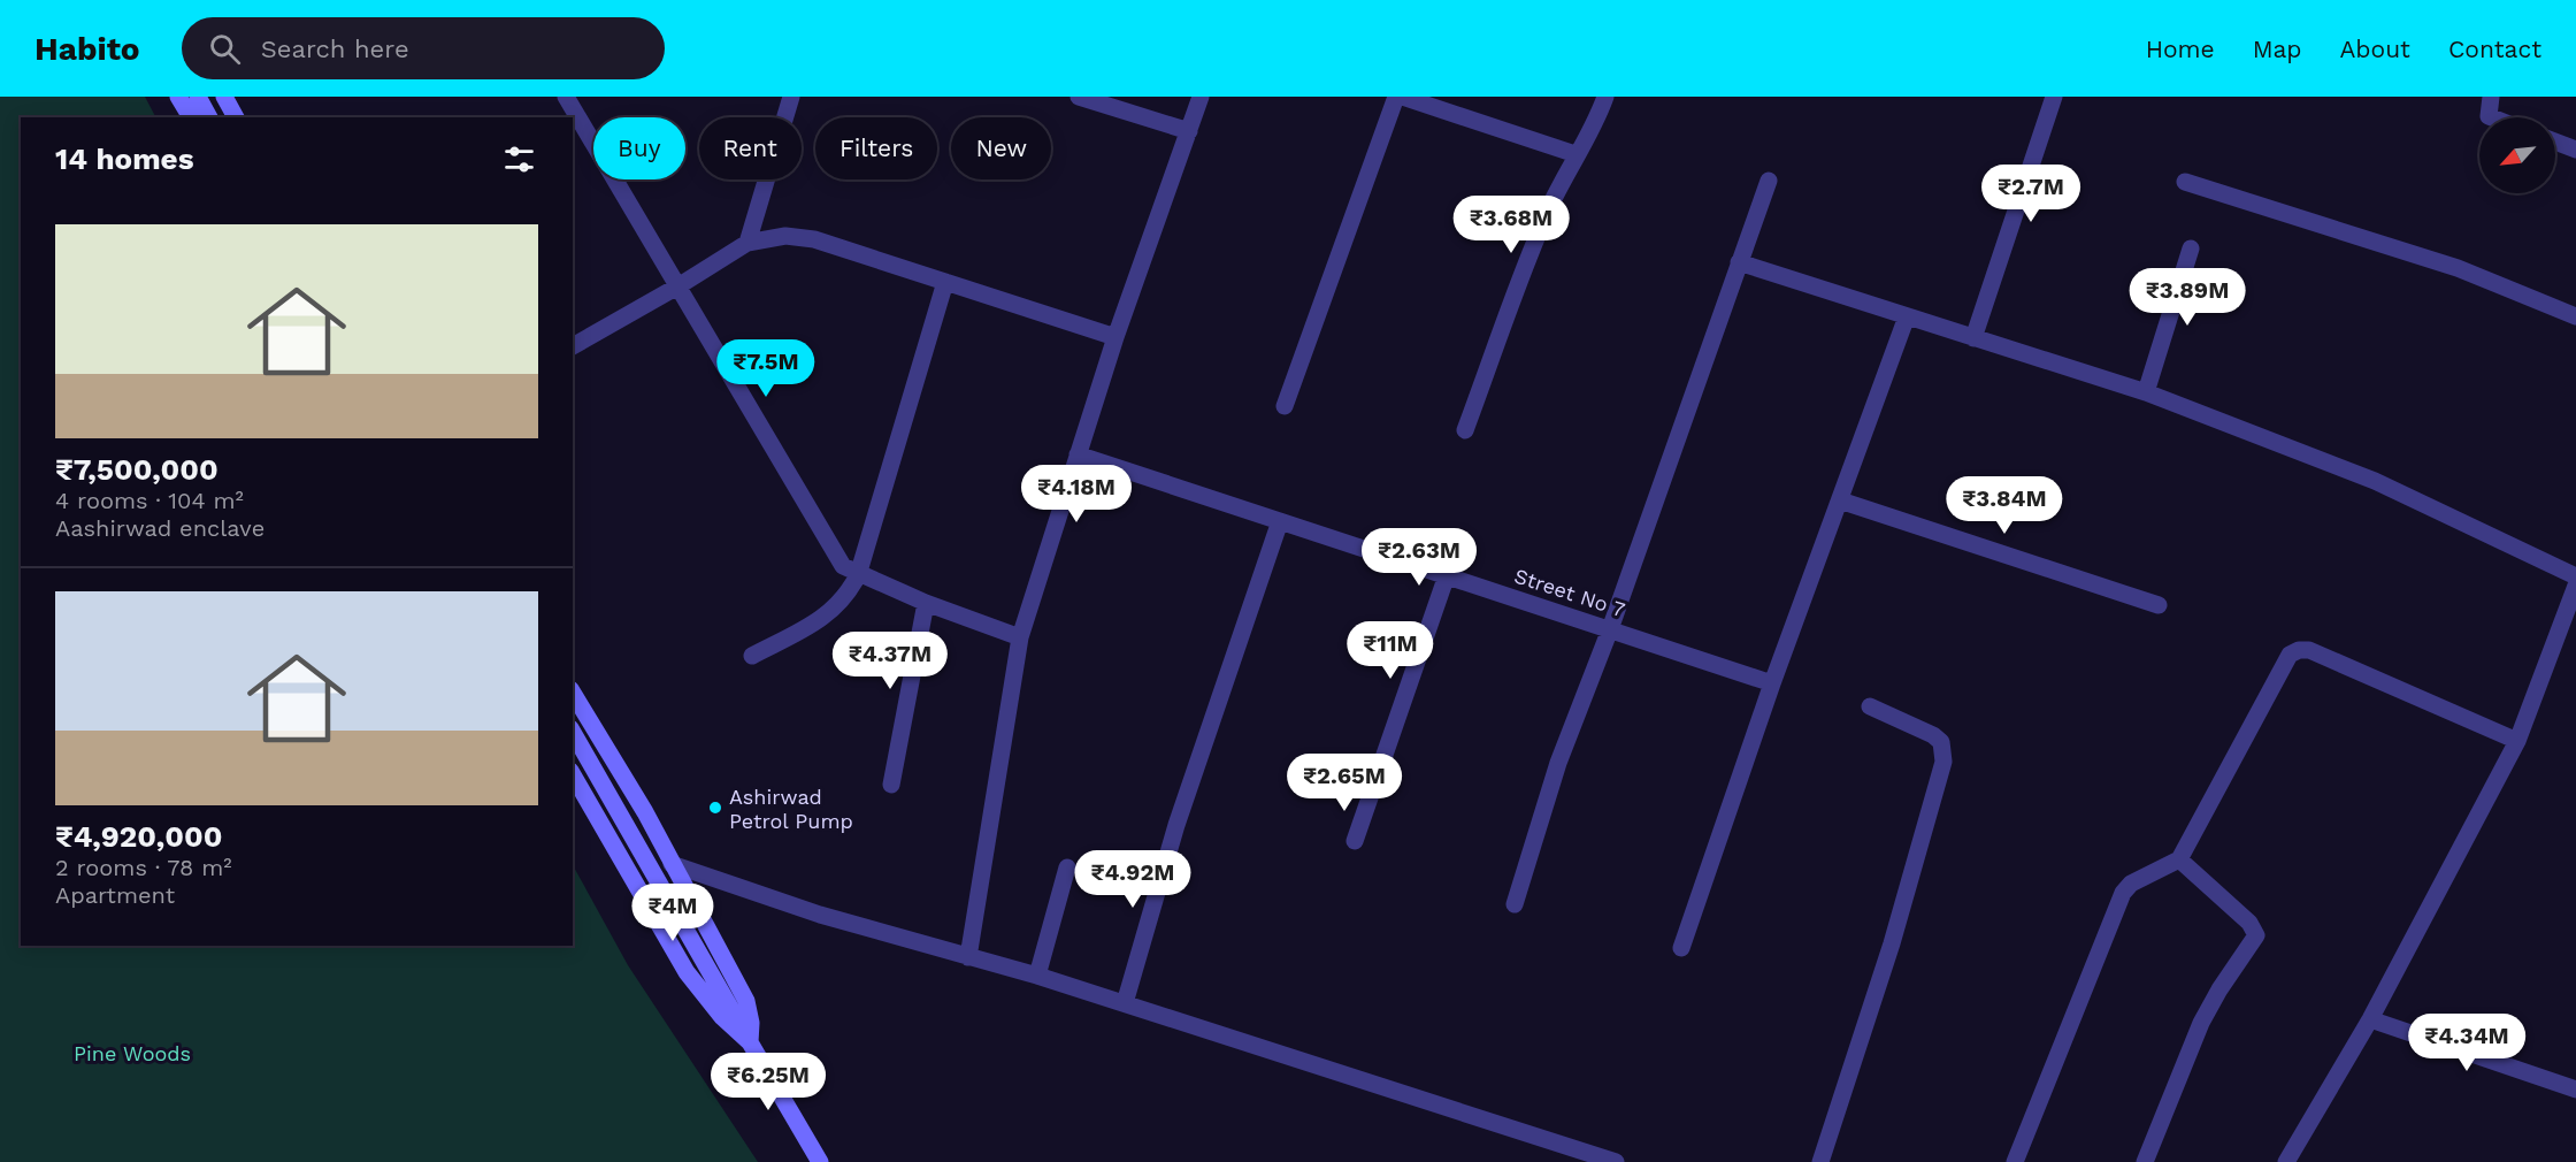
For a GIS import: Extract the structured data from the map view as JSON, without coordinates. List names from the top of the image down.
{
  "streets": {
    "street": ["Street No 7"]
  },
  "parks": ["Pine Woods"],
  "places": ["Ashirwad Petrol Pump"],
  "north": "bottom left",
  "page": {
    "header": "Habito",
    "search": "Search here",
    "nav": [
      "Home",
      "Map",
      "About",
      "Contact"
    ],
    "chip": [
      "Buy",
      "Rent",
      "Filters",
      "New"
    ],
    "heading": "14 homes",
    "price": [
      "₹2.7M",
      "₹3.68M",
      "₹3.89M",
      "₹7.5M",
      "₹4.18M",
      "₹3.84M",
      "₹2.63M",
      "₹11M",
      "₹4.37M",
      "₹2.65M",
      "₹4.92M",
      "₹4M",
      "₹4.34M",
      "₹6.25M"
    ],
    "list": [
      {
        "name": "₹7,500,000",
        "note": "4 rooms · 104 m² · Aashirwad enclave"
      },
      {
        "name": "₹4,920,000",
        "note": "2 rooms · 78 m² · Apartment"
      }
    ]
  }
}
